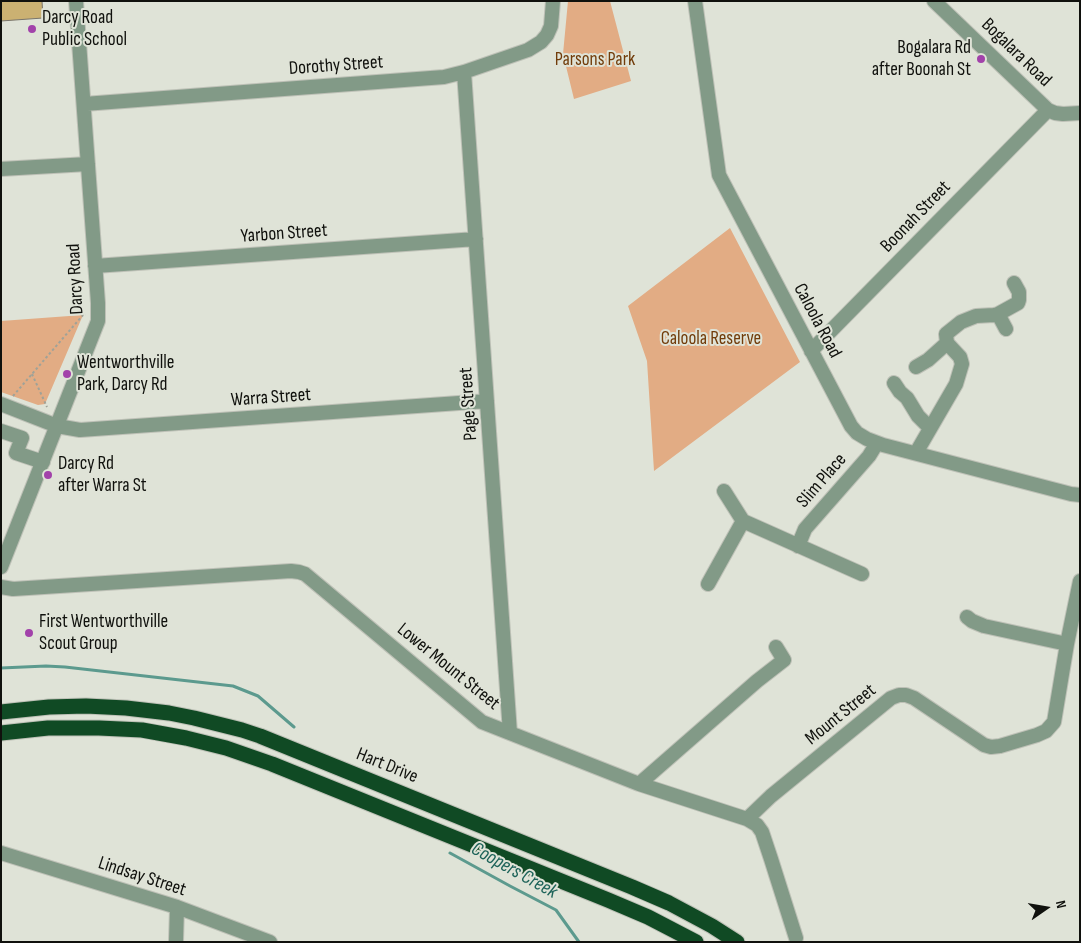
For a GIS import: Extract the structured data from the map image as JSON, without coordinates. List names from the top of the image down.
{
  "streets": {
    "highway": ["Hart Drive"],
    "street": [
      "Bogalara Road",
      "Dorothy Street",
      "Boonah Street",
      "Yarbon Street",
      "Darcy Road",
      "Caloola Road",
      "Warra Street",
      "Page Street",
      "Slim Place",
      "Lower Mount Street",
      "Mount Street",
      "Lindsay Street"
    ]
  },
  "crossings": [
    ["Bogalara Road", "Boonah Street"],
    ["Dorothy Street", "Darcy Road"],
    ["Dorothy Street", "Page Street"],
    ["Boonah Street", "Caloola Road"],
    ["Yarbon Street", "Darcy Road"],
    ["Yarbon Street", "Page Street"],
    ["Darcy Road", "Warra Street"],
    ["Caloola Road", "Slim Place"],
    ["Warra Street", "Page Street"],
    ["Page Street", "Lower Mount Street"],
    ["Lower Mount Street", "Mount Street"]
  ],
  "water": ["Coopers Creek"],
  "parks": ["Parsons Park", "Caloola Reserve"],
  "places": [
    "Darcy Road Public School",
    "Bogalara Rd after Boonah St",
    "Wentworthville Park, Darcy Rd",
    "Darcy Rd after Warra St",
    "First Wentworthville Scout Group"
  ],
  "north": "right"
}
